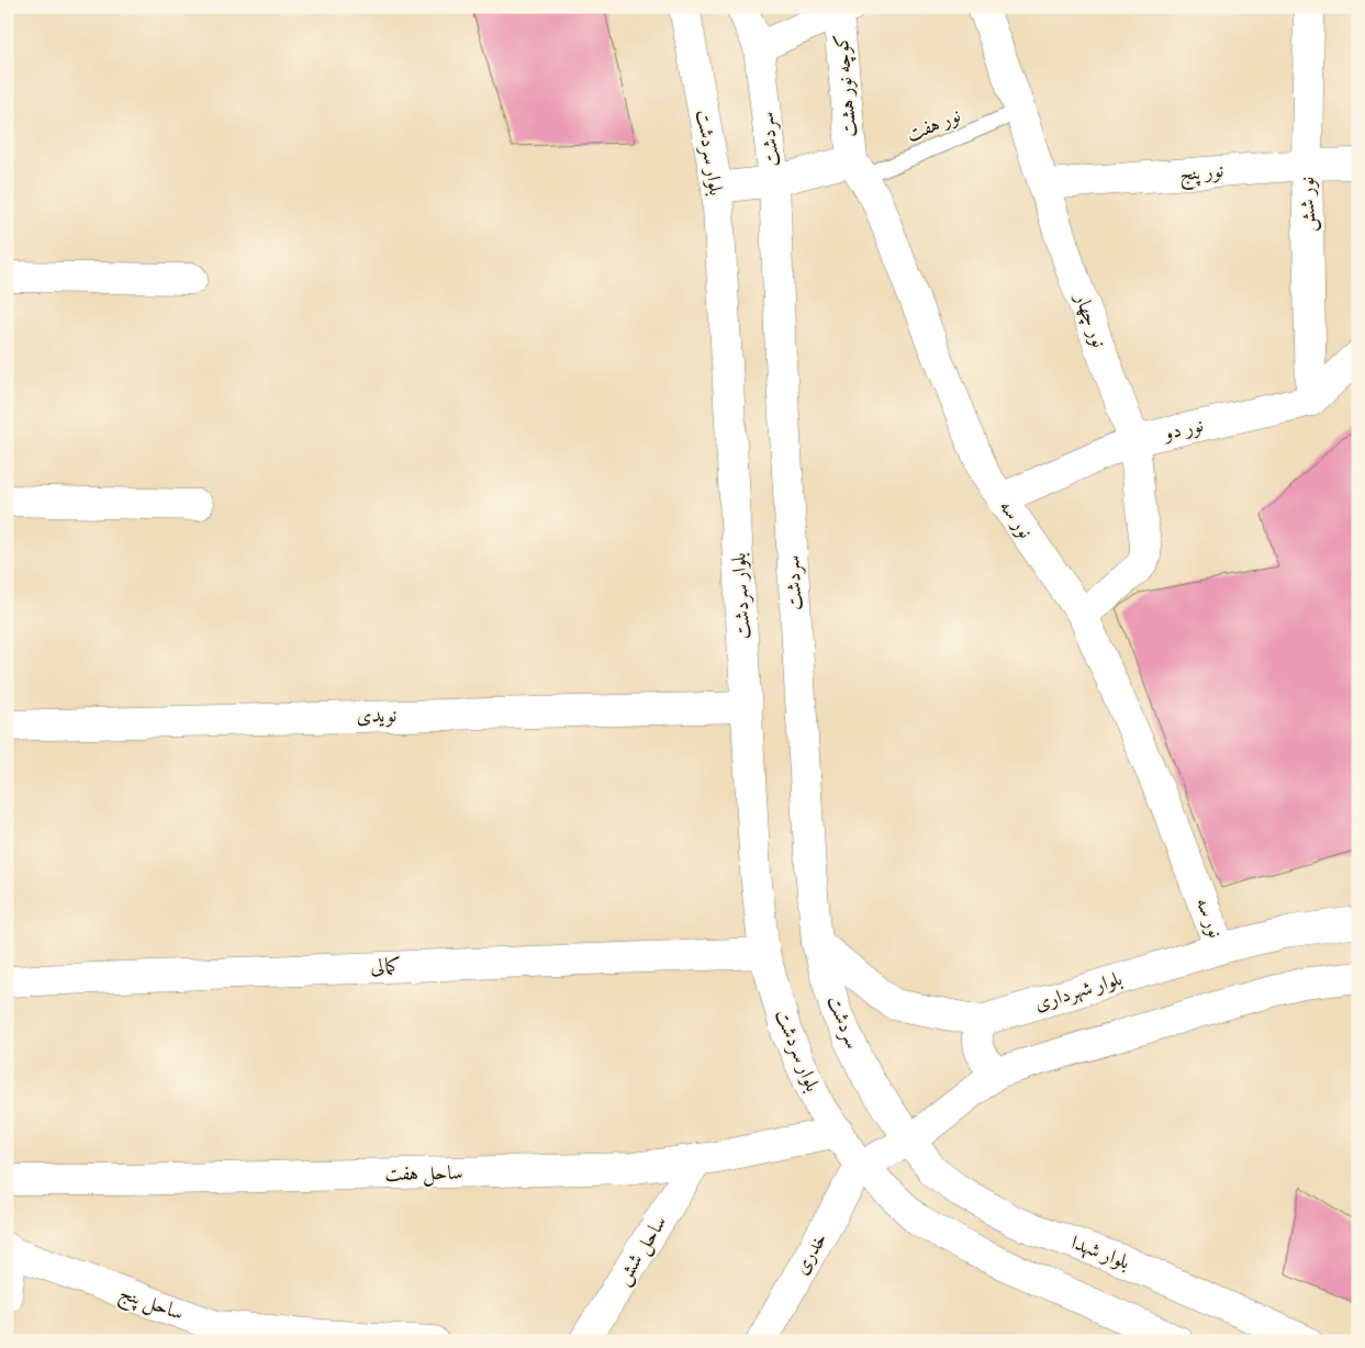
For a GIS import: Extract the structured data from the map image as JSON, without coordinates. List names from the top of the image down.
{
  "streets": {
    "street": [
      "کوچه نور هشت",
      "سردشت",
      "بلوار سردشت",
      "نور پنج",
      "نور شش",
      "نور چهار",
      "نور دو",
      "نور سه",
      "نویدی",
      "کمالی",
      "بلوار شهرداری",
      "ساحل هفت",
      "ساحل شش",
      "بلوار شهدا",
      "خدری",
      "ساحل پنج"
    ],
    "lane": ["نور هفت"]
  },
  "crossings": [
    ["کوچه نور هشت", "نور هفت"],
    ["کوچه نور هشت", "نور سه"],
    ["نور هفت", "نور چهار"],
    ["نور هفت", "نور سه"],
    ["سردشت", "بلوار شهرداری"],
    ["سردشت", "بلوار شهدا"],
    ["بلوار سردشت", "نویدی"],
    ["بلوار سردشت", "کمالی"],
    ["بلوار سردشت", "ساحل هفت"],
    ["بلوار سردشت", "خدری"],
    ["نور پنج", "نور شش"],
    ["نور پنج", "نور چهار"],
    ["نور شش", "نور دو"],
    ["نور چهار", "نور دو"],
    ["نور چهار", "نور سه"],
    ["نور دو", "نور سه"],
    ["نور سه", "بلوار شهرداری"],
    ["ساحل هفت", "ساحل شش"]
  ]
}
